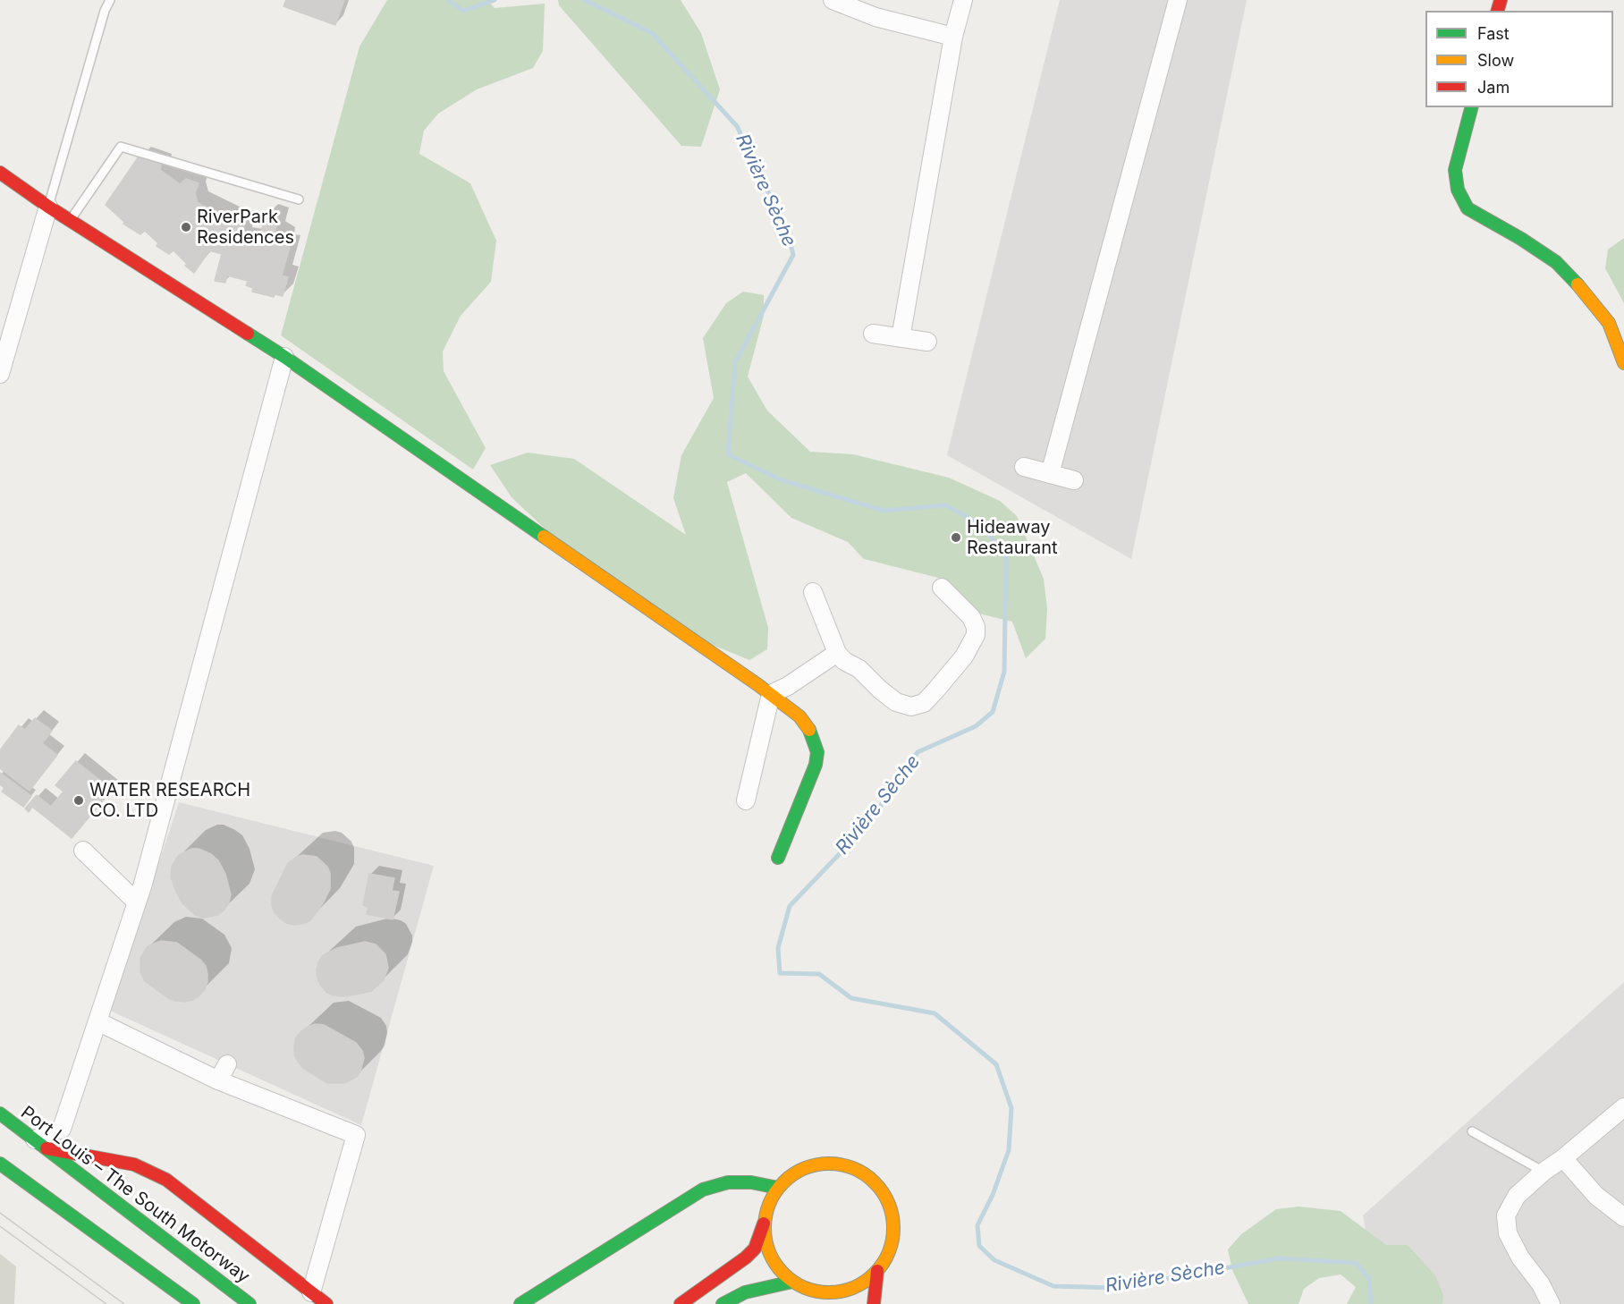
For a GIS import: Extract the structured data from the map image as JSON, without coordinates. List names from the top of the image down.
{
  "streets": {
    "main road": ["Port Louis – The South Motorway"]
  },
  "water": ["Rivière Sèche"],
  "places": ["RiverPark Residences", "Hideaway Restaurant", "WATER RESEARCH CO. LTD"],
  "legend": ["Fast", "Slow", "Jam"]
}
